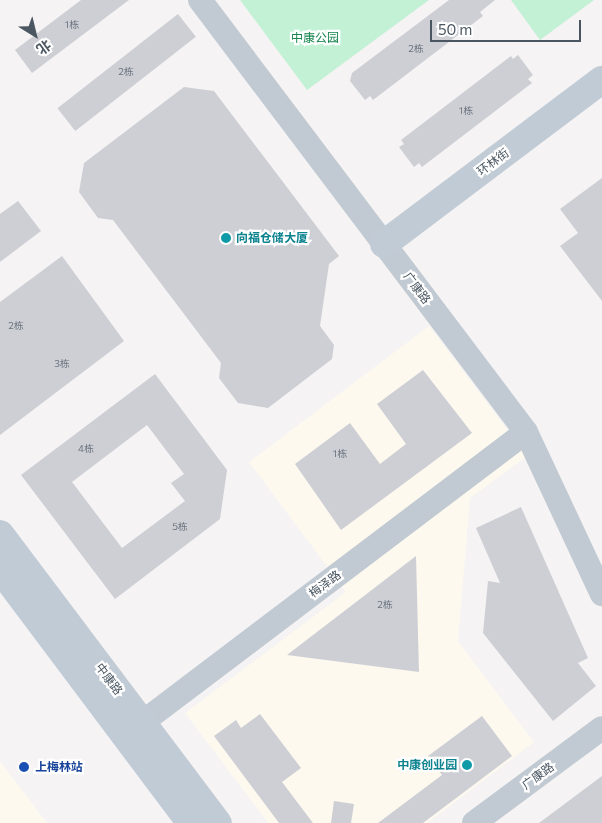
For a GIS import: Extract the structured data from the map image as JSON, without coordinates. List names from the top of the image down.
{
  "streets": {
    "main road": ["环林街", "中康路"],
    "street": ["广康路", "梅泽路"]
  },
  "crossings": [
    ["环林街", "广康路"],
    ["广康路", "梅泽路"],
    ["梅泽路", "中康路"]
  ],
  "parks": ["中康公园"],
  "places": ["向福仓储大厦", "中康创业园", "上梅林站"],
  "house_numbers": [
    "1栋",
    "2栋",
    "2栋",
    "1栋",
    "2栋",
    "3栋",
    "4栋",
    "1栋",
    "5栋",
    "2栋"
  ],
  "scale_bar": "50 m",
  "north": "bottom right"
}
